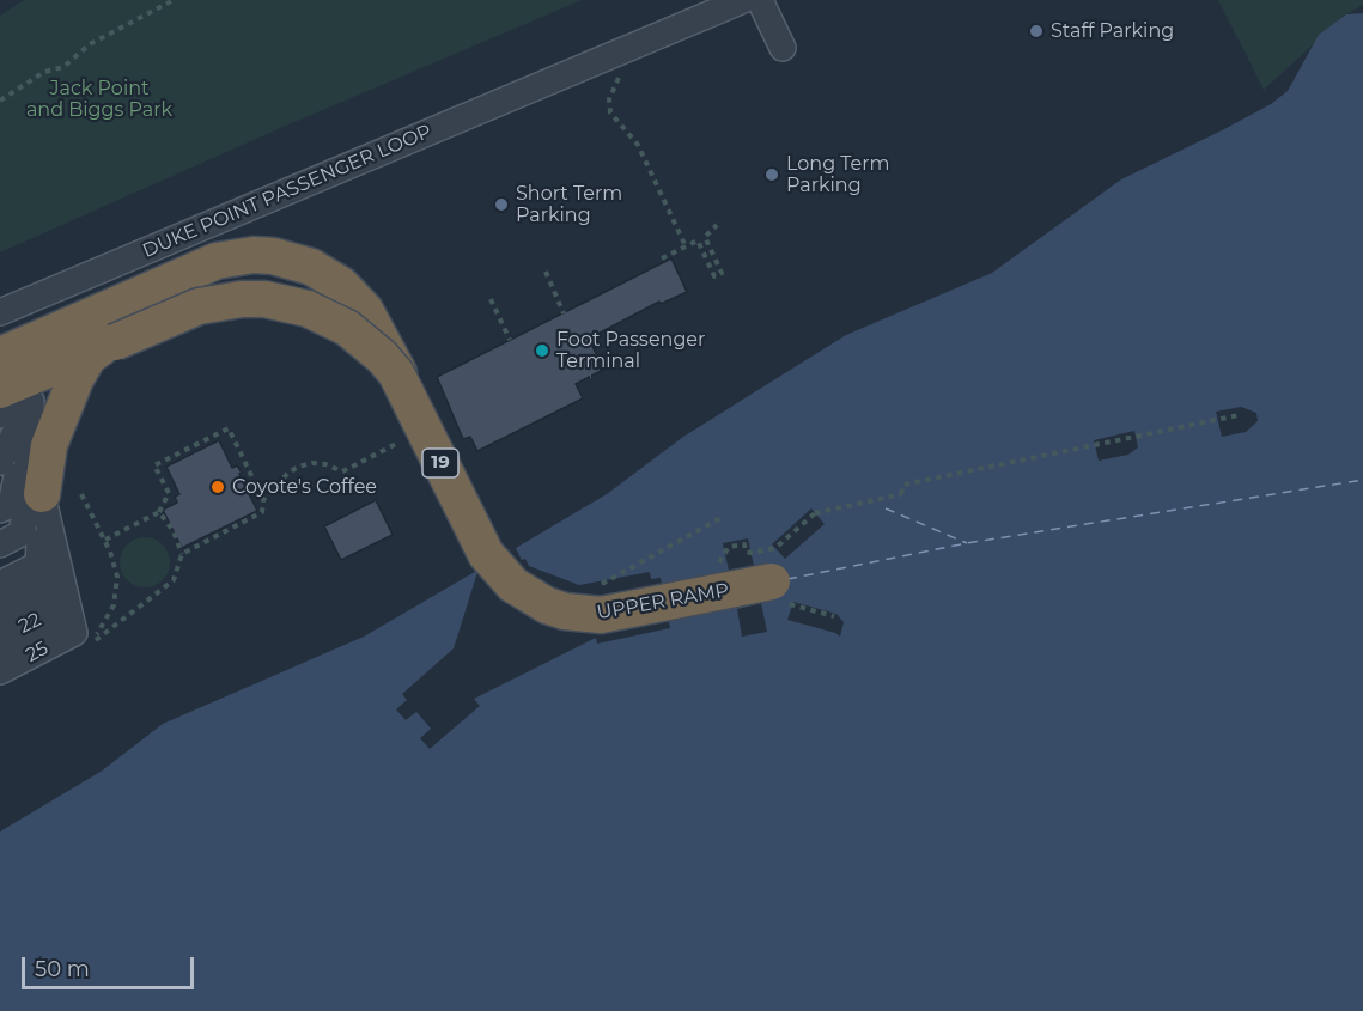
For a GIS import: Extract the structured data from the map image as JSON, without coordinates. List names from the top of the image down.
{
  "streets": {
    "highway": ["19", "UPPER RAMP"],
    "lane": ["DUKE POINT PASSENGER LOOP", "22", "25"]
  },
  "crossings": [
    ["19", "UPPER RAMP"],
    ["22", "25"]
  ],
  "parks": ["Jack Point and Biggs Park"],
  "places": [
    "Staff Parking",
    "Long Term Parking",
    "Short Term Parking",
    "Foot Passenger Terminal",
    "Coyote's Coffee"
  ],
  "scale_bar": "50 m"
}
